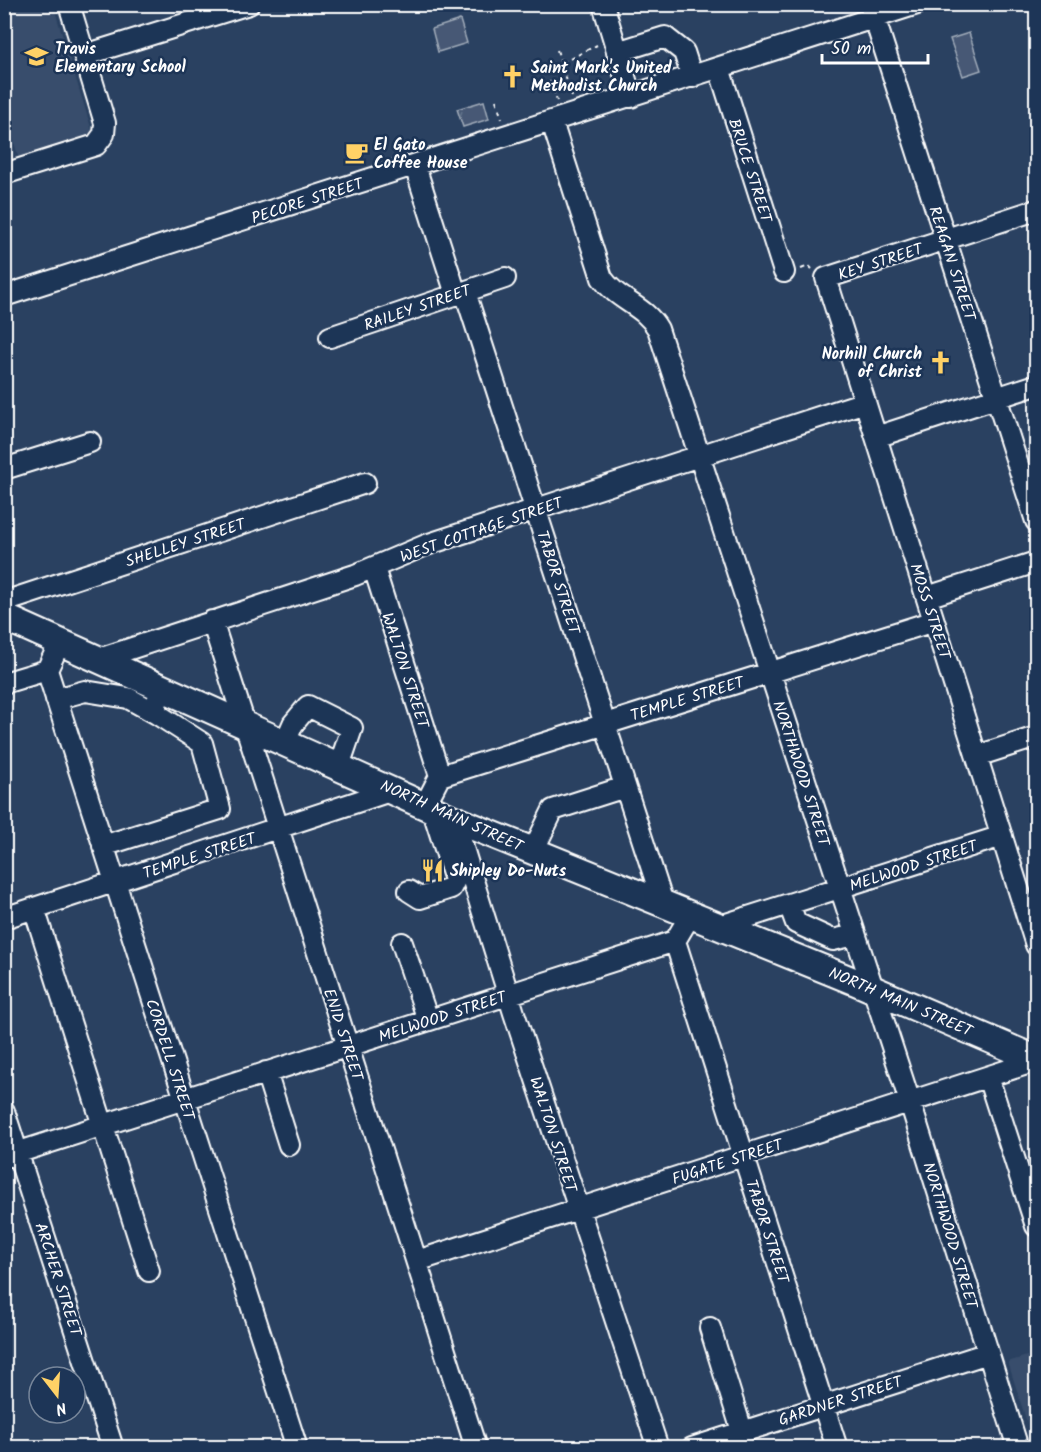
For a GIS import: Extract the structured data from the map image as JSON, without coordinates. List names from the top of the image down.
{
  "streets": {
    "main road": ["NORTH MAIN STREET"],
    "street": [
      "BRUCE STREET",
      "PECORE STREET",
      "KEY STREET",
      "REAGAN STREET",
      "RAILEY STREET",
      "WEST COTTAGE STREET",
      "SHELLEY STREET",
      "TABOR STREET",
      "MOSS STREET",
      "WALTON STREET",
      "TEMPLE STREET",
      "NORTHWOOD STREET",
      "MELWOOD STREET",
      "ENID STREET",
      "CORDELL STREET",
      "FUGATE STREET",
      "ARCHER STREET",
      "GARDNER STREET"
    ]
  },
  "crossings": [
    ["BRUCE STREET", "PECORE STREET"],
    ["PECORE STREET", "REAGAN STREET"],
    ["PECORE STREET", "TABOR STREET"],
    ["PECORE STREET", "NORTHWOOD STREET"],
    ["KEY STREET", "REAGAN STREET"],
    ["KEY STREET", "MOSS STREET"],
    ["RAILEY STREET", "TABOR STREET"],
    ["WEST COTTAGE STREET", "TABOR STREET"],
    ["WEST COTTAGE STREET", "MOSS STREET"],
    ["WEST COTTAGE STREET", "WALTON STREET"],
    ["WEST COTTAGE STREET", "NORTHWOOD STREET"],
    ["WEST COTTAGE STREET", "NORTH MAIN STREET"],
    ["WEST COTTAGE STREET", "ENID STREET"],
    ["TABOR STREET", "TEMPLE STREET"],
    ["TABOR STREET", "NORTH MAIN STREET"],
    ["TABOR STREET", "MELWOOD STREET"],
    ["TABOR STREET", "FUGATE STREET"],
    ["TABOR STREET", "GARDNER STREET"],
    ["MOSS STREET", "TEMPLE STREET"],
    ["MOSS STREET", "MELWOOD STREET"],
    ["WALTON STREET", "TEMPLE STREET"],
    ["WALTON STREET", "NORTH MAIN STREET"],
    ["WALTON STREET", "MELWOOD STREET"],
    ["WALTON STREET", "FUGATE STREET"],
    ["TEMPLE STREET", "NORTHWOOD STREET"],
    ["TEMPLE STREET", "NORTH MAIN STREET"],
    ["TEMPLE STREET", "ENID STREET"],
    ["TEMPLE STREET", "CORDELL STREET"],
    ["NORTHWOOD STREET", "NORTH MAIN STREET"],
    ["NORTHWOOD STREET", "MELWOOD STREET"],
    ["NORTHWOOD STREET", "FUGATE STREET"],
    ["NORTHWOOD STREET", "GARDNER STREET"],
    ["NORTH MAIN STREET", "MELWOOD STREET"],
    ["NORTH MAIN STREET", "ENID STREET"],
    ["NORTH MAIN STREET", "FUGATE STREET"],
    ["MELWOOD STREET", "ENID STREET"],
    ["MELWOOD STREET", "CORDELL STREET"],
    ["MELWOOD STREET", "ARCHER STREET"],
    ["ENID STREET", "FUGATE STREET"]
  ],
  "places": {
    "school or university": ["Travis Elementary School"],
    "church": ["Saint Mark's United Methodist Church", "Norhill Church of Christ"],
    "cafe": ["El Gato Coffee House"],
    "restaurant": ["Shipley Do-Nuts"]
  },
  "scale_bar": "50 m",
  "north": "bottom"
}
